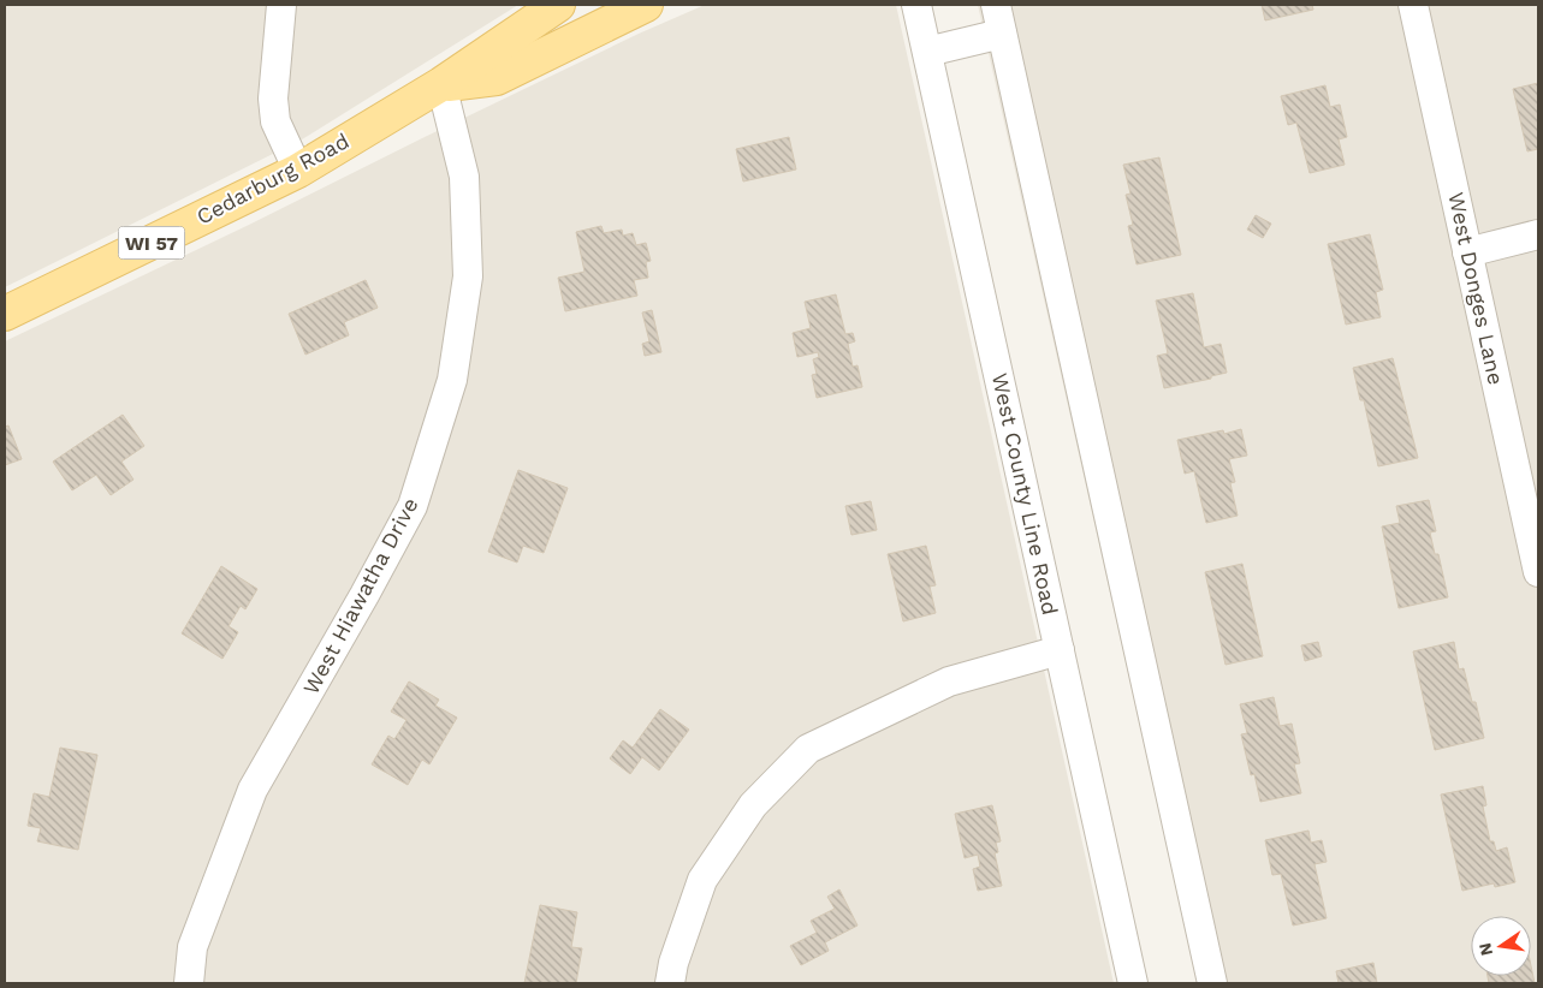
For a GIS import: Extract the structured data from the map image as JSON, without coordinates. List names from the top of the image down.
{
  "streets": {
    "main road": ["Cedarburg Road", "WI 57"],
    "street": ["West Donges Lane", "West County Line Road", "West Hiawatha Drive"]
  },
  "crossings": [
    ["Cedarburg Road", "West Hiawatha Drive"]
  ],
  "north": "left"
}
